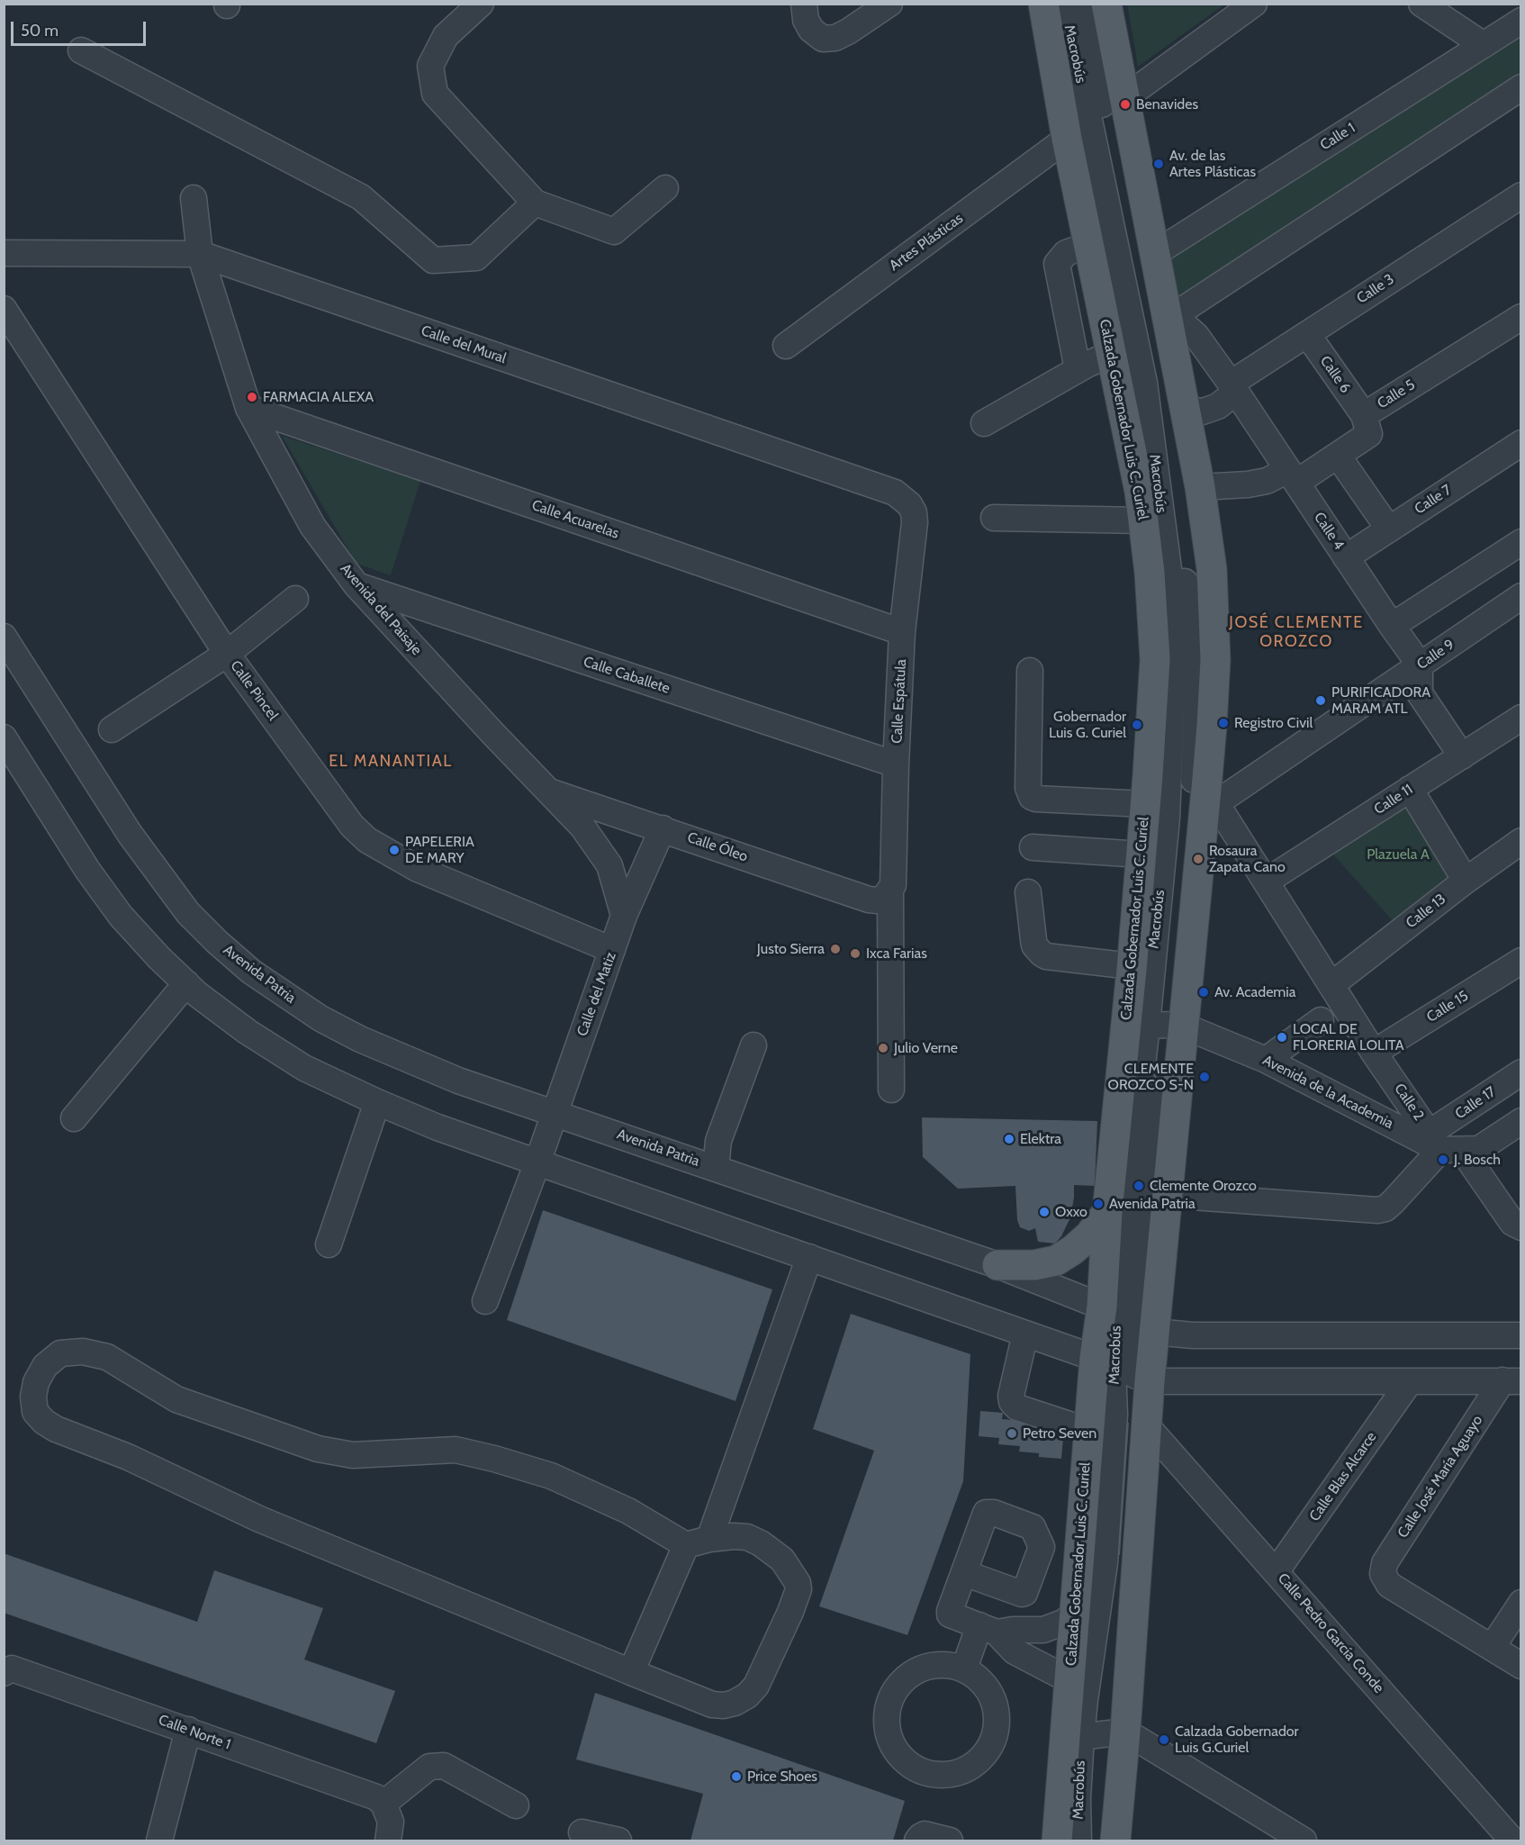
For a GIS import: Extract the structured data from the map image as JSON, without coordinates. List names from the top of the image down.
{
  "streets": {
    "main road": ["Calzada Gobernador Luis C. Curiel"],
    "street": [
      "Macrobús",
      "Calle 1",
      "Artes Plásticas",
      "Calle 3",
      "Calle del Mural",
      "Calle 6",
      "Calle 5",
      "Calle 7",
      "Calle Acuarelas",
      "Calle 4",
      "Avenida del Paisaje",
      "Calle 9",
      "Calle Caballete",
      "Calle Pincel",
      "Calle Espátula",
      "Calle 11",
      "Calle Óleo",
      "Calle 13",
      "Avenida Patria",
      "Calle del Matiz",
      "Calle 15",
      "Avenida de la Academia",
      "Calle 2",
      "Calle 17",
      "Calle Blas Alcarce",
      "Calle José María Aguayo",
      "Calle Pedro García Conde",
      "Calle Norte 1"
    ]
  },
  "crossings": [
    ["Macrobús", "Calzada Gobernador Luis C. Curiel"],
    ["Macrobús", "Avenida Patria"],
    ["Macrobús", "Avenida de la Academia"],
    ["Calle 1", "Calzada Gobernador Luis C. Curiel"],
    ["Artes Plásticas", "Calzada Gobernador Luis C. Curiel"],
    ["Calle 3", "Calle 6"],
    ["Calle 3", "Calzada Gobernador Luis C. Curiel"],
    ["Calle 3", "Calle 4"],
    ["Calle del Mural", "Avenida del Paisaje"],
    ["Calle del Mural", "Calle Espátula"],
    ["Calle 6", "Calle 5"],
    ["Calle 5", "Calzada Gobernador Luis C. Curiel"],
    ["Calle 5", "Calle 4"],
    ["Calzada Gobernador Luis C. Curiel", "Calle 4"],
    ["Calzada Gobernador Luis C. Curiel", "Avenida Patria"],
    ["Calzada Gobernador Luis C. Curiel", "Avenida de la Academia"],
    ["Calzada Gobernador Luis C. Curiel", "Calle Pedro García Conde"],
    ["Calle 7", "Calle 4"],
    ["Calle Acuarelas", "Avenida del Paisaje"],
    ["Calle Acuarelas", "Calle Espátula"],
    ["Calle 4", "Calle 9"],
    ["Avenida del Paisaje", "Calle Caballete"],
    ["Avenida del Paisaje", "Calle Óleo"],
    ["Avenida del Paisaje", "Calle del Matiz"],
    ["Calle 9", "Calle 2"],
    ["Calle Caballete", "Calle Espátula"],
    ["Calle Pincel", "Calle del Matiz"],
    ["Calle Espátula", "Calle Óleo"],
    ["Calle 11", "Calle 2"],
    ["Calle Óleo", "Calle del Matiz"],
    ["Calle 13", "Calle 2"],
    ["Avenida Patria", "Calle del Matiz"],
    ["Calle 15", "Calle 2"],
    ["Avenida de la Academia", "Calle 2"],
    ["Avenida de la Academia", "Calle 17"],
    ["Calle 2", "Calle 17"],
    ["Calle Blas Alcarce", "Calle Pedro García Conde"]
  ],
  "districts": ["JOSÉ CLEMENTE OROZCO", "EL MANANTIAL"],
  "parks": ["Plazuela A"],
  "places": [
    "Benavides",
    "Av. de las Artes Plásticas",
    "FARMACIA ALEXA",
    "PURIFICADORA MARAM ATL",
    "Registro Civil",
    "Gobernador Luis G. Curiel",
    "PAPELERIA DE MARY",
    "Rosaura Zapata Cano",
    "Justo Sierra",
    "Ixca Farias",
    "Av. Academia",
    "LOCAL DE FLORERIA LOLITA",
    "Julio Verne",
    "CLEMENTE OROZCO S-N",
    "Elektra",
    "J. Bosch",
    "Clemente Orozco",
    "Avenida Patria",
    "Oxxo",
    "Petro Seven",
    "Calzada Gobernador Luis G.Curiel",
    "Price Shoes"
  ],
  "scale_bar": "50 m"
}
